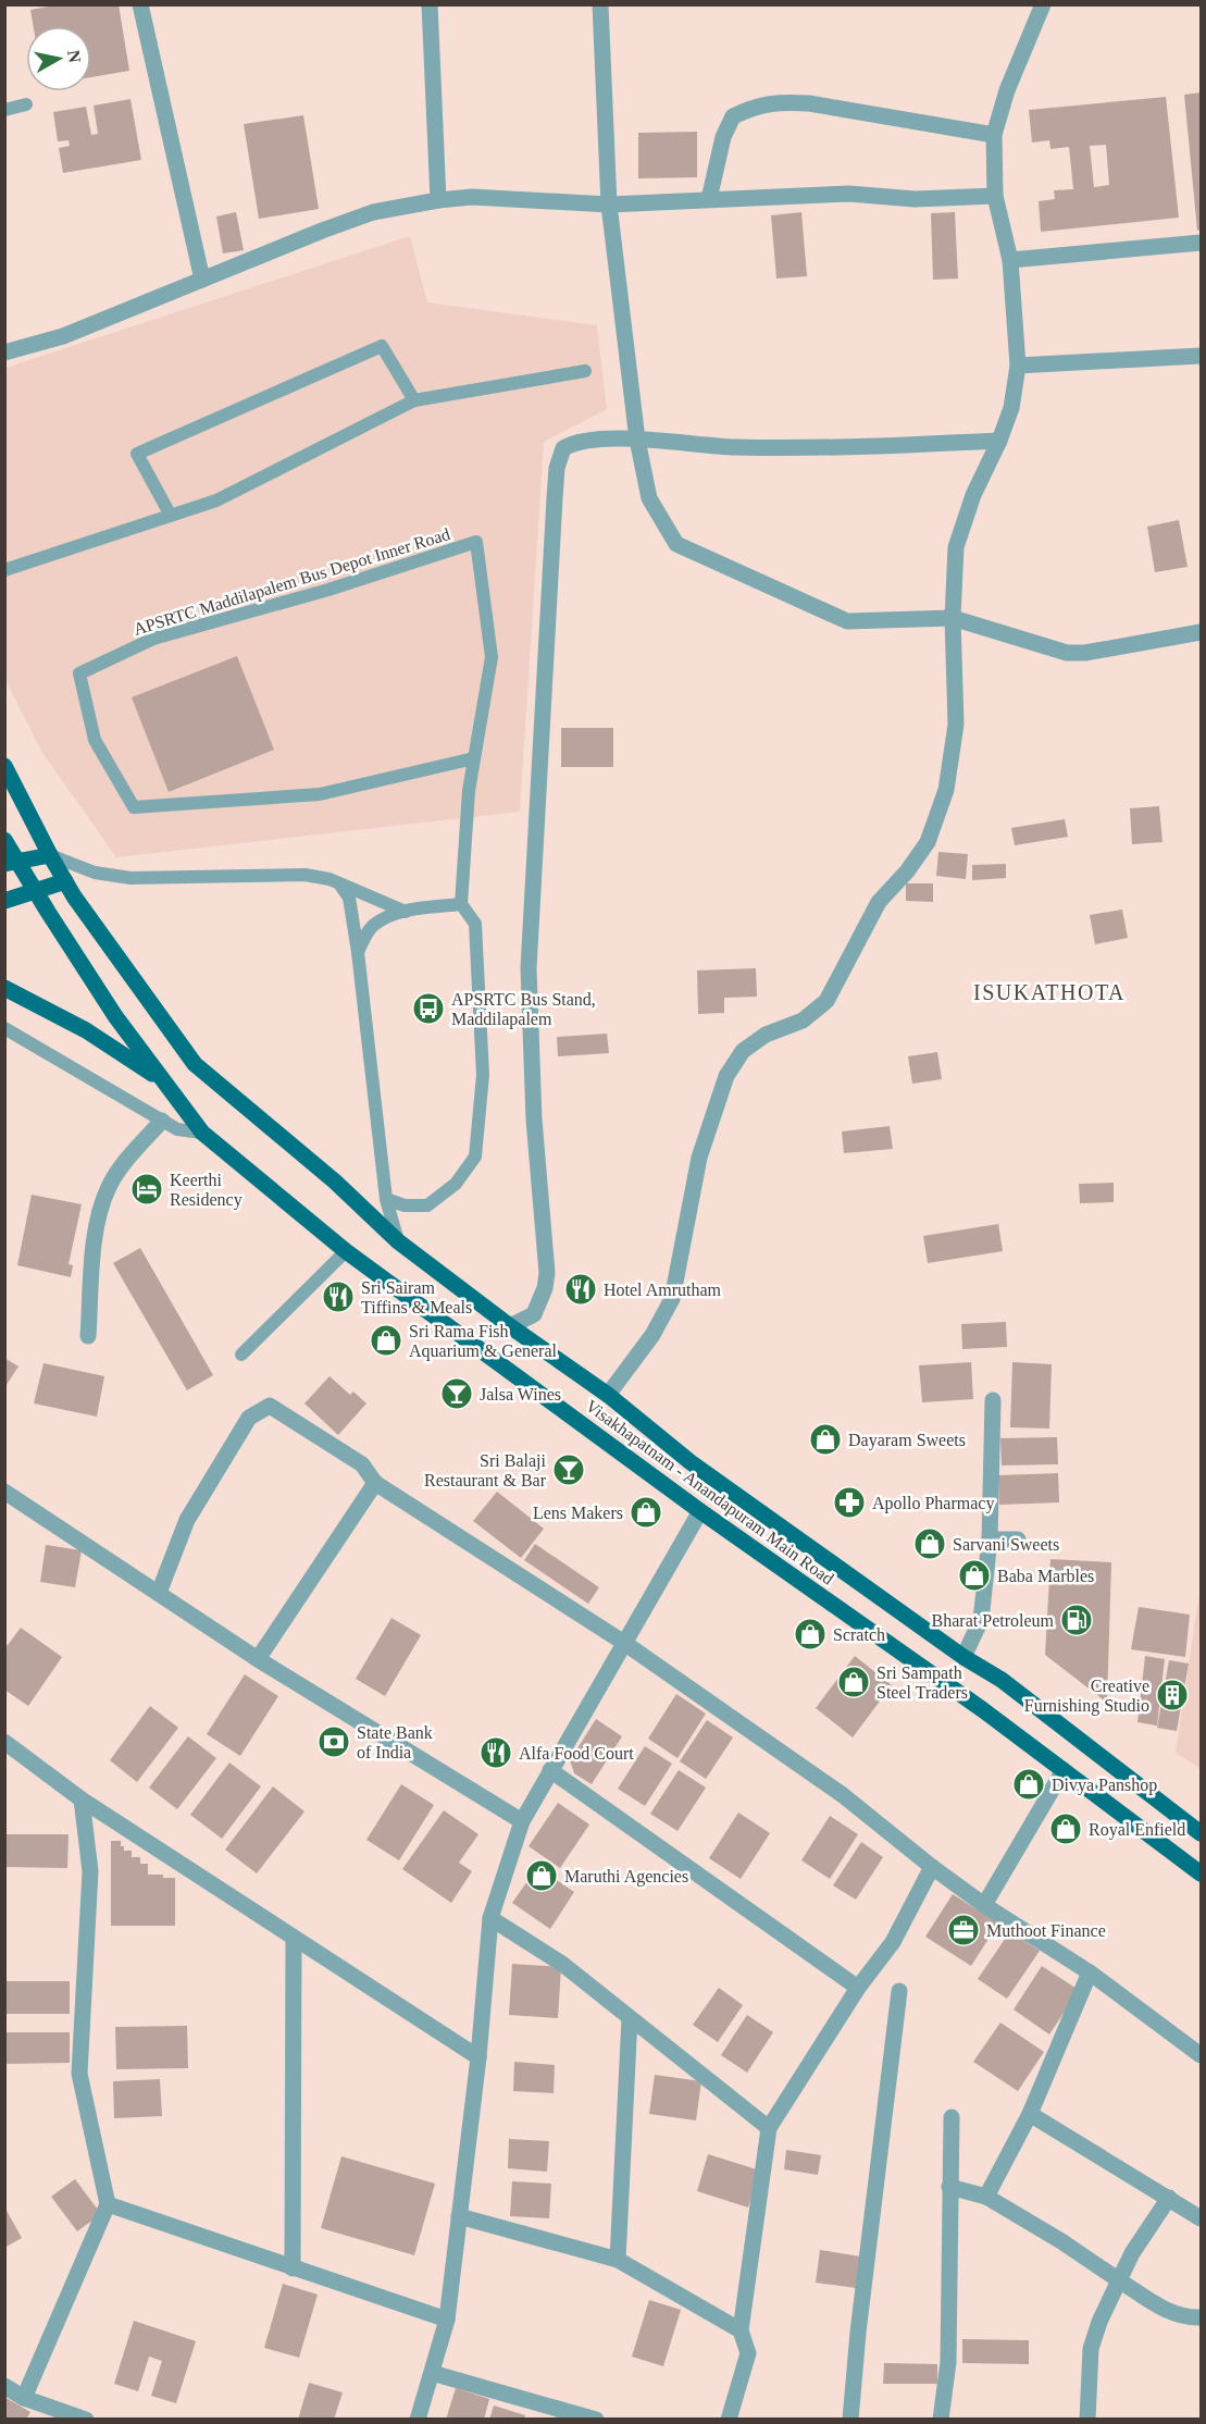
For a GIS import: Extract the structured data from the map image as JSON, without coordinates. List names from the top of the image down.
{
  "streets": {
    "main road": ["Visakhapatnam - Anandapuram Main Road"],
    "lane": ["APSRTC Maddilapalem Bus Depot Inner Road"]
  },
  "districts": ["ISUKATHOTA"],
  "places": {
    "bus stop": ["APSRTC Bus Stand, Maddilapalem"],
    "hotel": ["Keerthi Residency"],
    "restaurant": ["Hotel Amrutham", "Sri Sairam Tiffins & Meals", "Alfa Food Court"],
    "shop": [
      "Sri Rama Fish Aquarium & General",
      "Dayaram Sweets",
      "Lens Makers",
      "Sarvani Sweets",
      "Baba Marbles",
      "Scratch",
      "Sri Sampath Steel Traders",
      "Divya Panshop",
      "Royal Enfield",
      "Maruthi Agencies"
    ],
    "bar": ["Jalsa Wines", "Sri Balaji Restaurant & Bar"],
    "pharmacy": ["Apollo Pharmacy"],
    "fuel station": ["Bharat Petroleum"],
    "building": ["Creative Furnishing Studio"],
    "bank": ["State Bank of India"],
    "office": ["Muthoot Finance"]
  },
  "north": "right"
}
